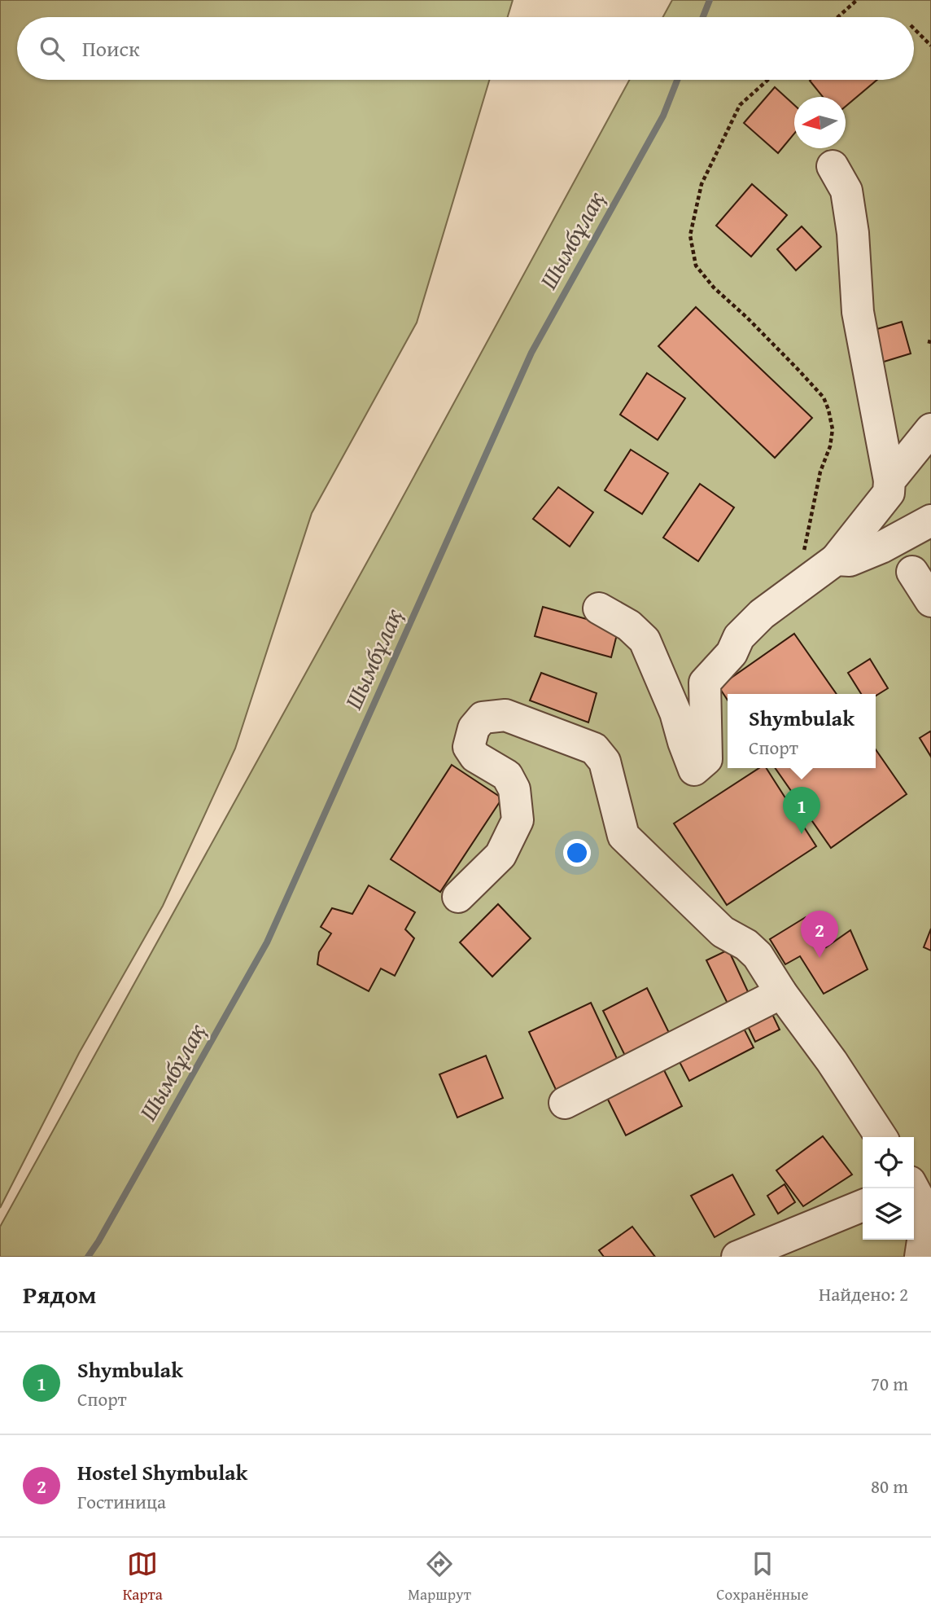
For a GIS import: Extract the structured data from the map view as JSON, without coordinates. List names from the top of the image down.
{
  "water": ["Шымбұлақ"],
  "north": "left",
  "page": {
    "search": "Поиск",
    "popup": ["Shymbulak", "Спорт"],
    "pins": ["1", "2"],
    "heading": ["Рядом", "Найдено: 2"],
    "list": [
      {
        "mark": "1",
        "name": "Shymbulak",
        "note": "Спорт",
        "value": "70 m"
      },
      {
        "mark": "2",
        "name": "Hostel Shymbulak",
        "note": "Гостиница",
        "value": "80 m"
      }
    ],
    "nav": ["Карта", "Маршрут", "Сохранённые"]
  }
}
